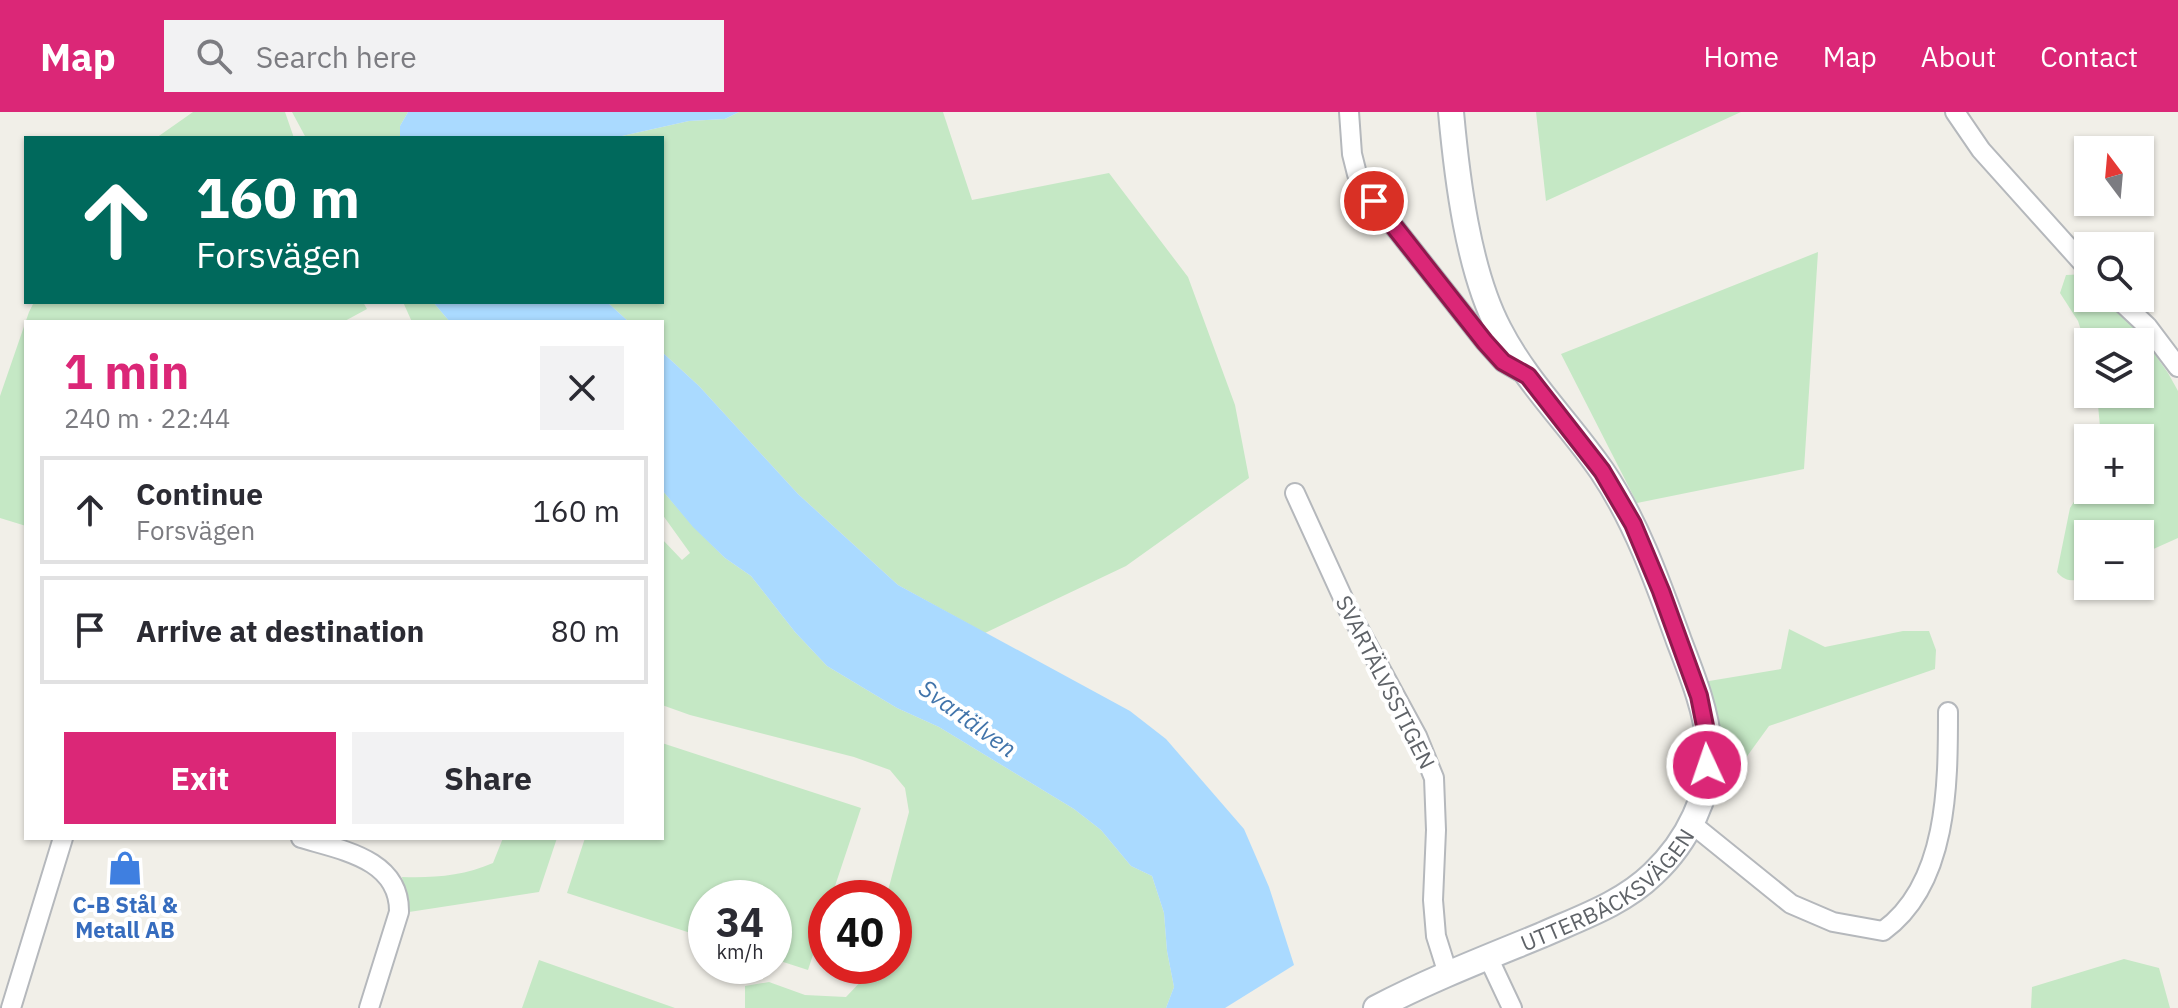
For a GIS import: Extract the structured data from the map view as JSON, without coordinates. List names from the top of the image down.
{
  "streets": {
    "street": ["SVARTÄLVSSTIGEN", "UTTERBÄCKSVÄGEN"]
  },
  "crossings": [
    ["SVARTÄLVSSTIGEN", "UTTERBÄCKSVÄGEN"]
  ],
  "water": ["Svartälven"],
  "places": {
    "shop": ["C-B Stål & Metall AB"]
  },
  "north": "top",
  "page": {
    "header": "Map",
    "search": "Search here",
    "nav": [
      "Home",
      "Map",
      "About",
      "Contact"
    ],
    "map_buttons": ["+", "−"],
    "turn": ["160 m", "Forsvägen"],
    "heading": ["1 min", "240 m · 22:44"],
    "list": [
      {
        "name": "Continue",
        "note": "Forsvägen",
        "value": "160 m"
      },
      {
        "name": "Arrive at destination",
        "value": "80 m"
      }
    ],
    "buttons": ["Exit", "Share"],
    "speed": "34 km/h",
    "limit": "40"
  }
}
